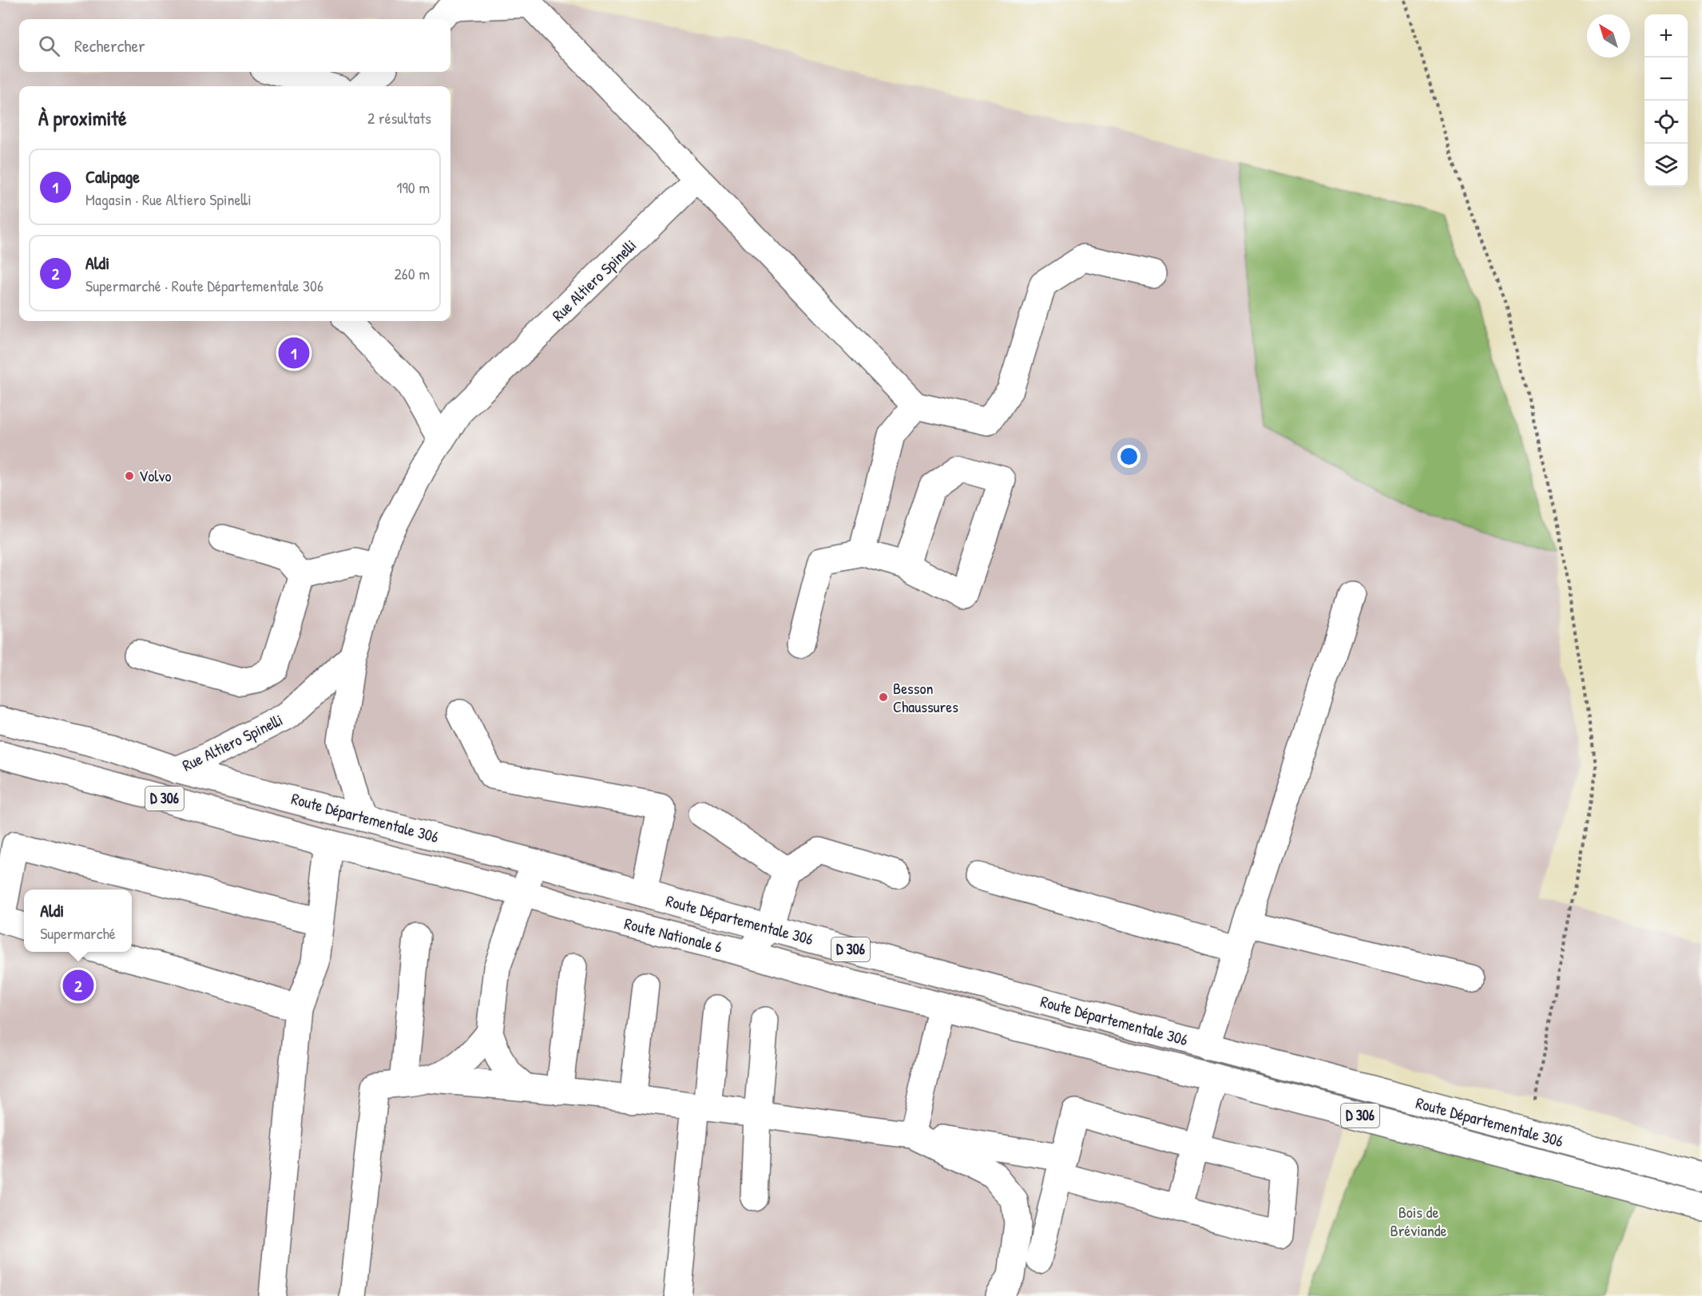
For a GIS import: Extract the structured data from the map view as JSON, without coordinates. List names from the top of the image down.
{
  "streets": {
    "main road": [
      "Rue Altiero Spinelli",
      "D 306",
      "Route Départementale 306",
      "Route Nationale 6"
    ]
  },
  "crossings": [
    ["Rue Altiero Spinelli", "Route Départementale 306"],
    ["D 306", "Route Nationale 6"],
    ["Route Départementale 306", "Route Nationale 6"]
  ],
  "parks": ["Bois de Bréviande"],
  "places": ["Volvo", "Besson Chaussures"],
  "north": "top left",
  "page": {
    "map_buttons": ["+", "−"],
    "search": "Rechercher",
    "heading": ["À proximité", "2 résultats"],
    "list": [
      {
        "mark": "1",
        "name": "Calipage",
        "note": "Magasin · Rue Altiero Spinelli",
        "value": "190 m"
      },
      {
        "mark": "2",
        "name": "Aldi",
        "note": "Supermarché · Route Départementale 306",
        "value": "260 m"
      }
    ],
    "pins": ["1", "2"],
    "popup": ["Aldi", "Supermarché"]
  }
}
